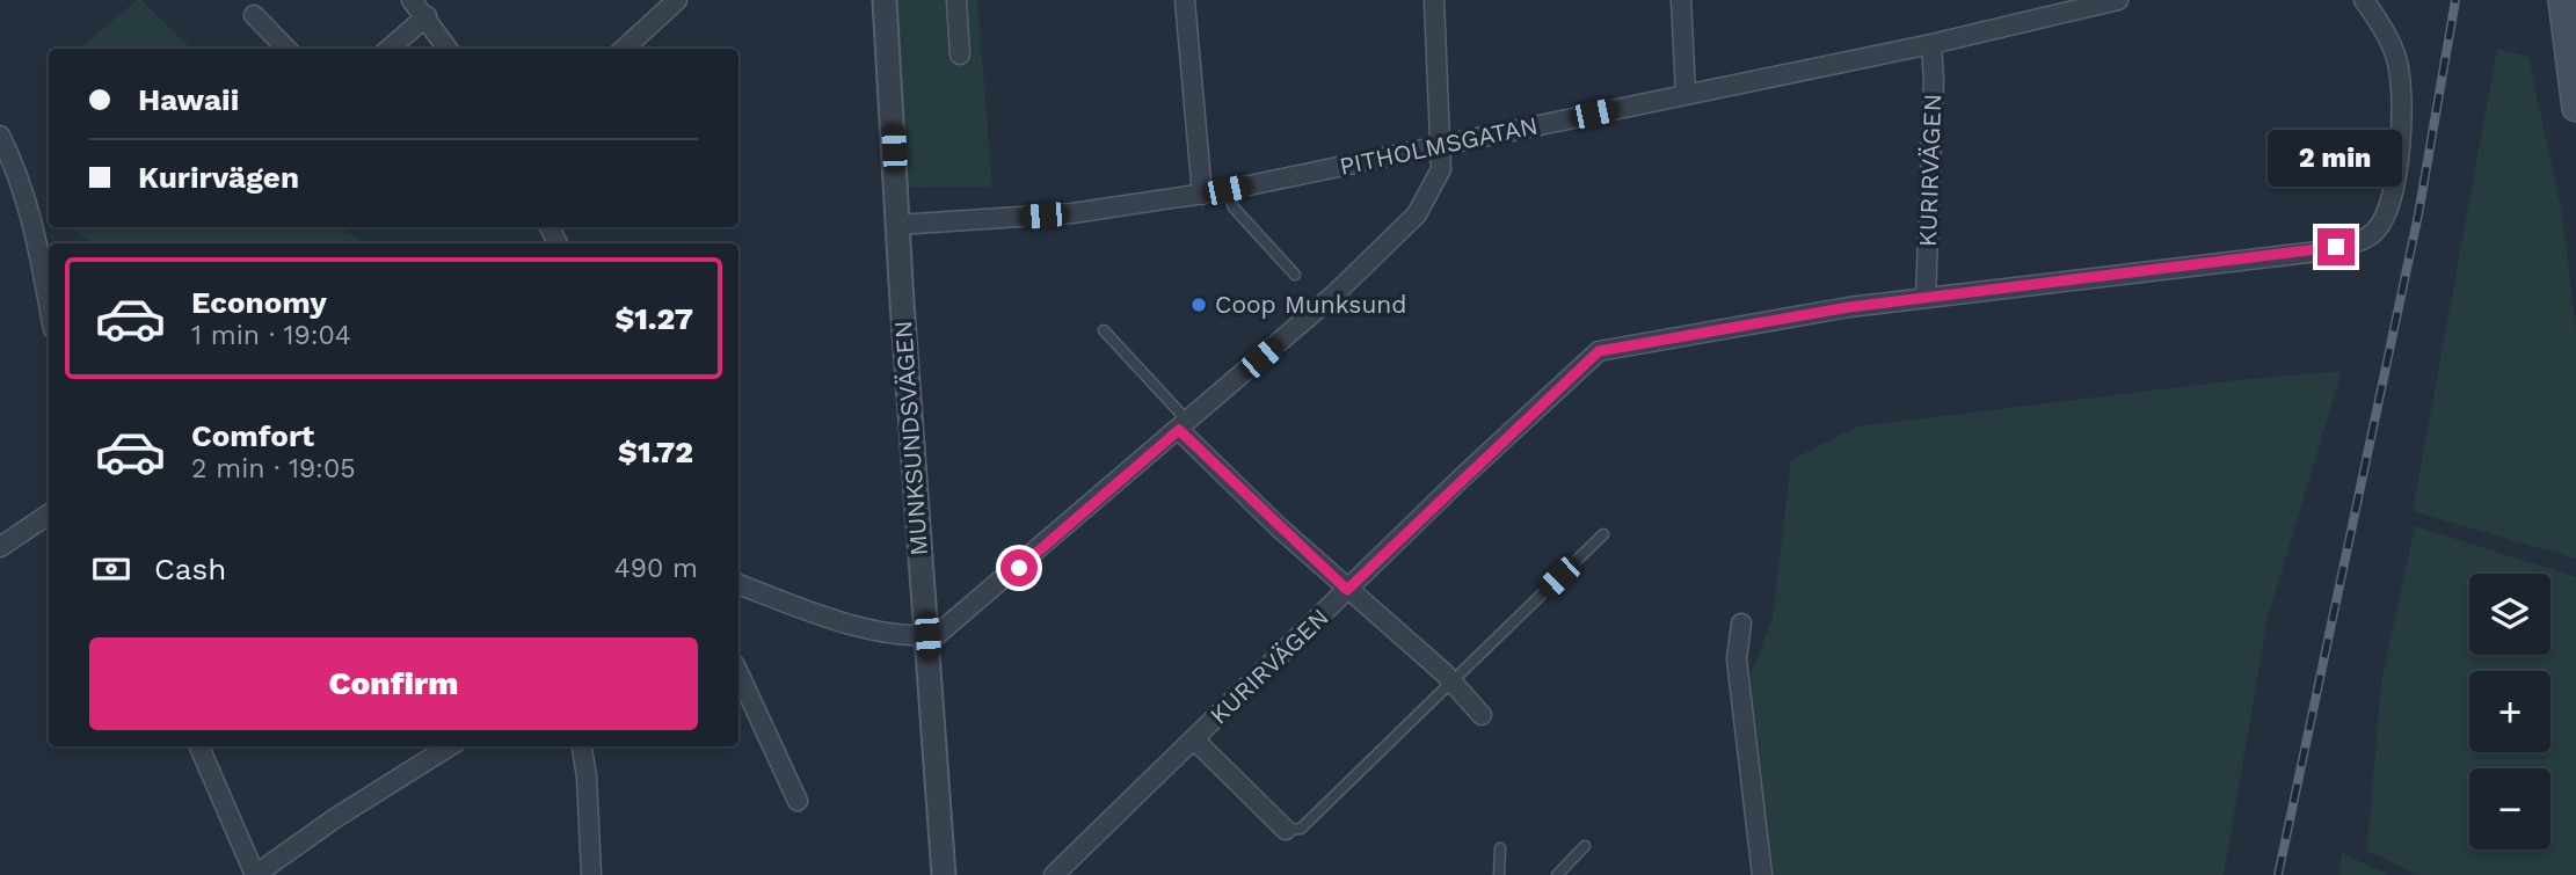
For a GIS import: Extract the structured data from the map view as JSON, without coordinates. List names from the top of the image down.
{
  "streets": {
    "street": ["PITHOLMSGATAN", "KURIRVÄGEN", "MUNKSUNDSVÄGEN"]
  },
  "crossings": [
    ["PITHOLMSGATAN", "KURIRVÄGEN"],
    ["PITHOLMSGATAN", "MUNKSUNDSVÄGEN"]
  ],
  "places": ["Coop Munksund"],
  "page": {
    "banner": ["Hawaii", "Kurirvägen"],
    "bubble": "2 min",
    "list": [
      {
        "name": "Economy",
        "note": "1 min · 19:04",
        "value": "$1.27"
      },
      {
        "name": "Comfort",
        "note": "2 min · 19:05",
        "value": "$1.72"
      }
    ],
    "pay": ["Cash", "490 m"],
    "map_buttons": ["+", "−"],
    "buttons": "Confirm"
  }
}
